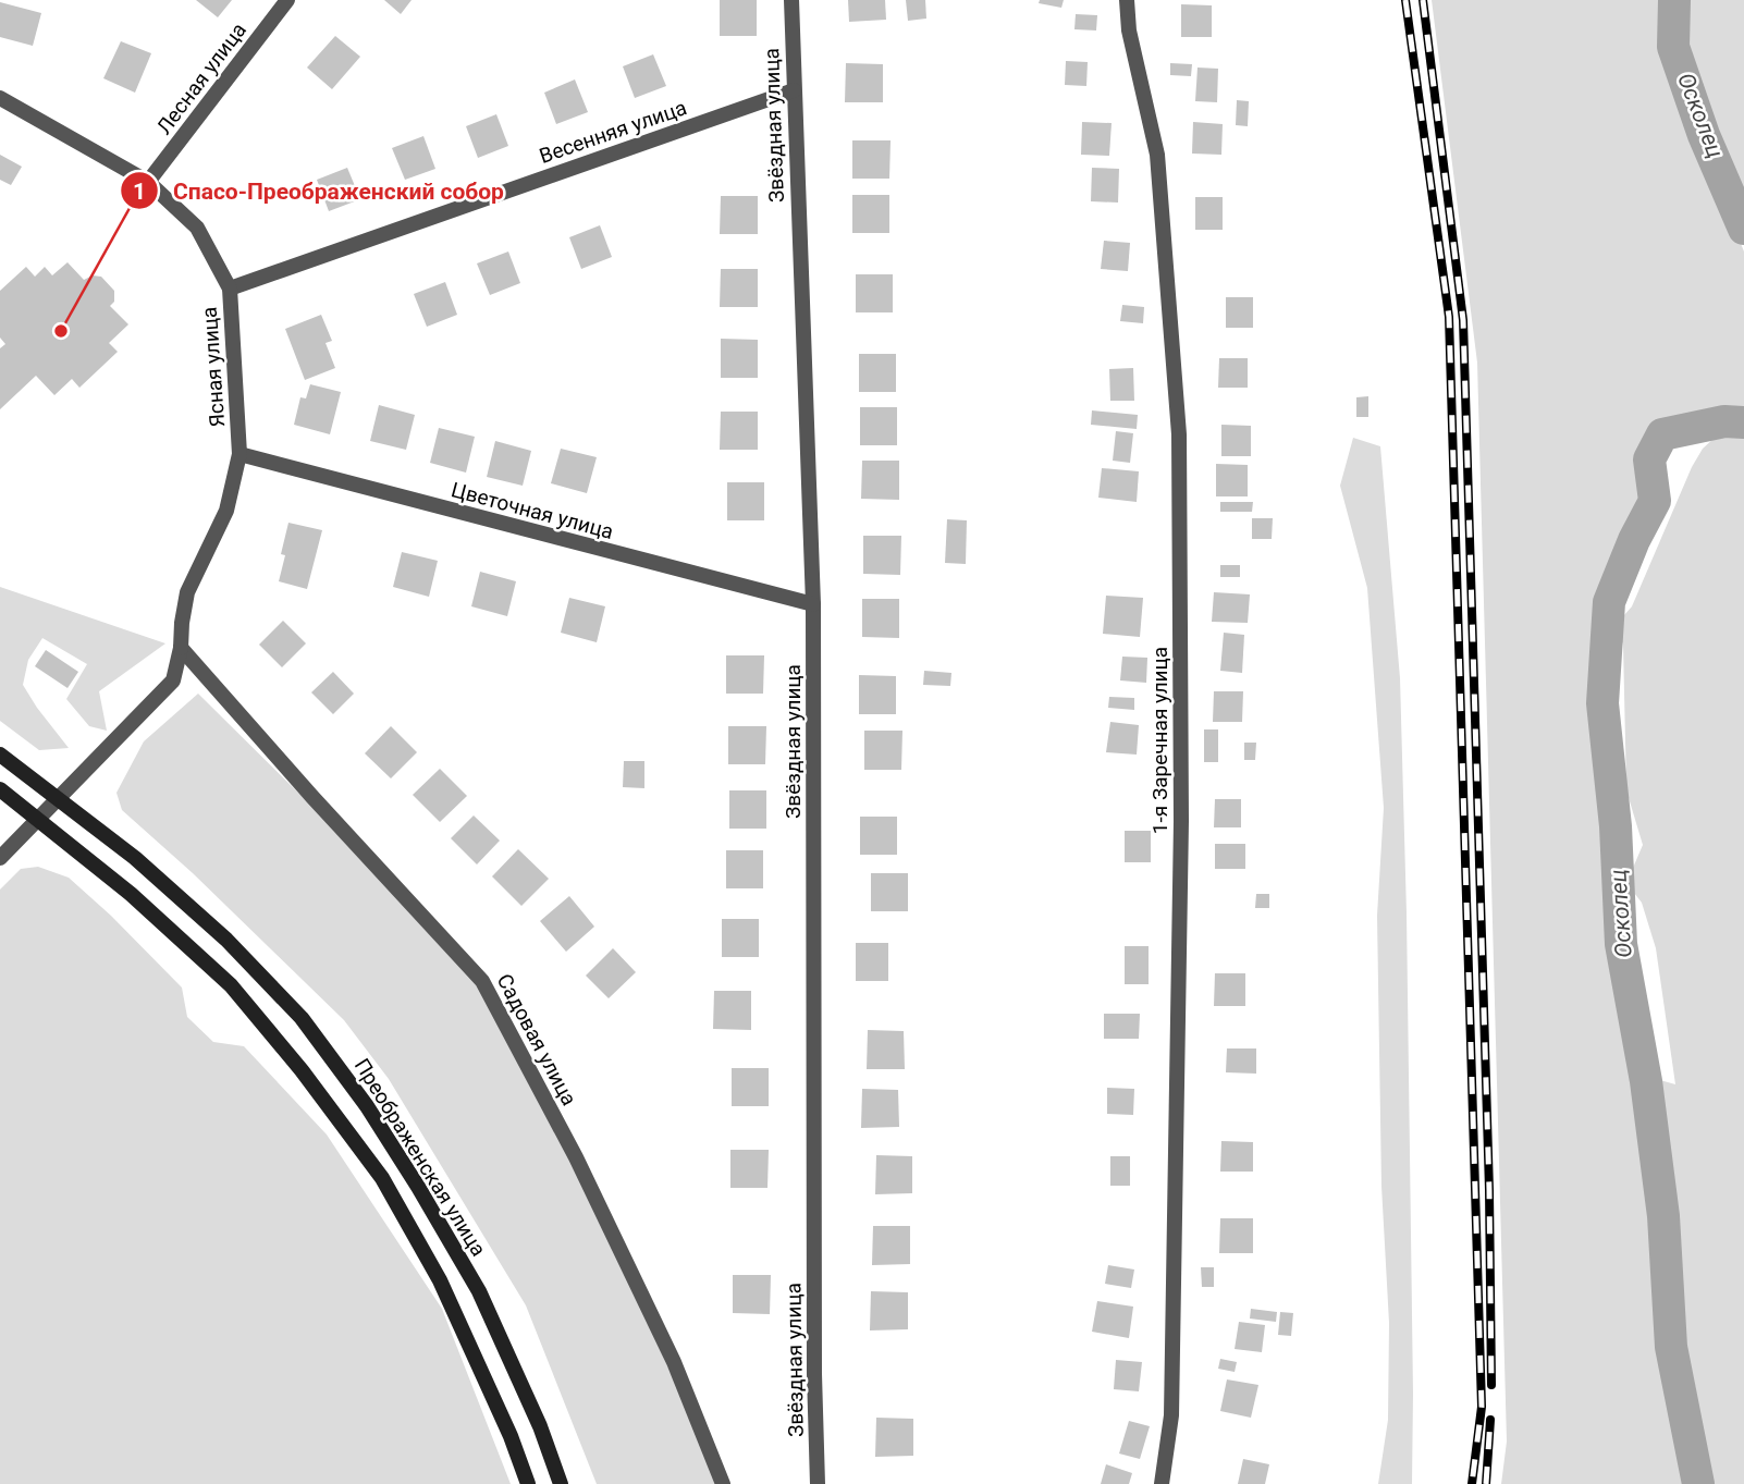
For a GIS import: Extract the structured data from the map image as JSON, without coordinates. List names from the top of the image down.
{
  "streets": {
    "main road": ["Преображенская улица"],
    "street": [
      "Лесная улица",
      "Звёздная улица",
      "Весенняя улица",
      "Ясная улица",
      "Цветочная улица",
      "1-я Заречная улица",
      "Садовая улица"
    ]
  },
  "crossings": [
    ["Лесная улица", "Ясная улица"],
    ["Звёздная улица", "Весенняя улица"],
    ["Звёздная улица", "Цветочная улица"],
    ["Весенняя улица", "Ясная улица"],
    ["Ясная улица", "Цветочная улица"],
    ["Ясная улица", "Садовая улица"],
    ["Ясная улица", "Преображенская улица"]
  ],
  "water": ["Осколец"],
  "places": ["Спасо-Преображенский собор"]
}
